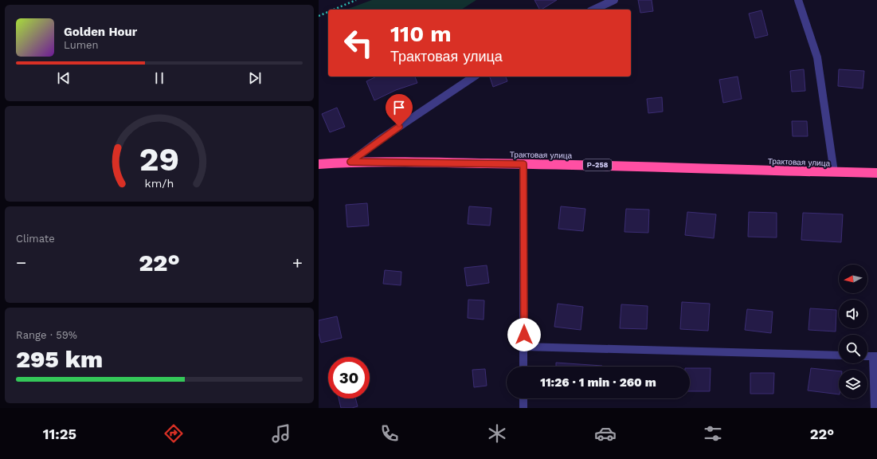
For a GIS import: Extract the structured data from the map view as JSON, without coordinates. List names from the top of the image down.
{
  "streets": {
    "highway": ["Трактовая улица", "Р-258"]
  },
  "north": "left",
  "page": {
    "turn": ["110 m", "Трактовая улица"],
    "song": ["Golden Hour", "Lumen"],
    "tile": [
      "Climate",
      ["Range · 59%", "295 km"]
    ],
    "heat": ["−", "22°", "+"],
    "limit": "30",
    "trip": "11:26 · 1 min · 260 m",
    "tabs": ["11:25", "22°"],
    "gauge": ["29", "km/h"]
  }
}
